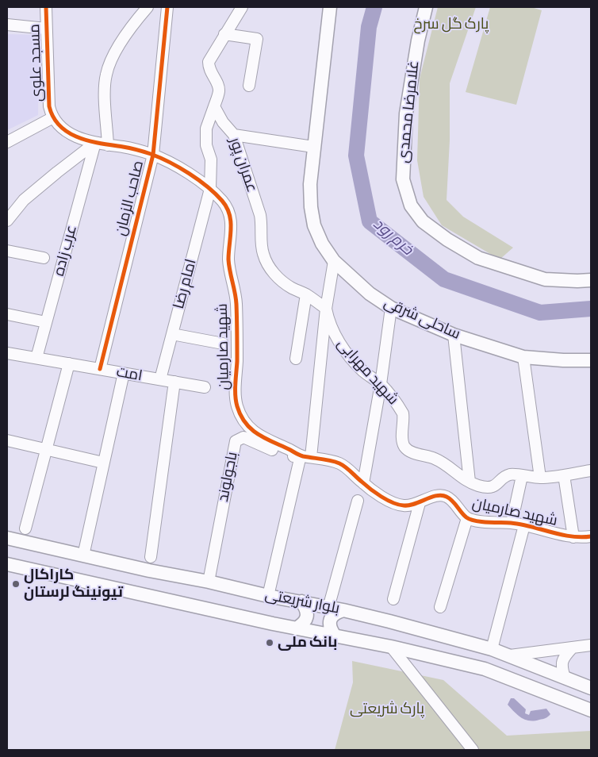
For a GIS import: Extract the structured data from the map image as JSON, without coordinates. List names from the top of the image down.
{
  "streets": {
    "main road": ["غلامرضا محمدی", "ساحلی شرقی", "بلوار شریعتی"],
    "street": [
      "مسجد علوی",
      "عمران پور",
      "صاحب الزمان",
      "عرب زاده",
      "امام رضا",
      "شهید صارمیان",
      "شهید مهرابی",
      "امت",
      "باجولوند"
    ]
  },
  "crossings": [
    ["مسجد علوی", "شهید صارمیان"],
    ["عمران پور", "امام رضا"],
    ["عمران پور", "شهید مهرابی"],
    ["صاحب الزمان", "شهید صارمیان"],
    ["صاحب الزمان", "امت"],
    ["عرب زاده", "شهید صارمیان"],
    ["عرب زاده", "امت"],
    ["امام رضا", "شهید صارمیان"],
    ["امام رضا", "امت"],
    ["شهید صارمیان", "باجولوند"],
    ["باجولوند", "بلوار شریعتی"]
  ],
  "water": ["خرم رود"],
  "parks": ["پارک گل سرخ", "پارک شریعتی"],
  "places": ["کاراکال تیونینگ لرستان", "بانک ملی"]
}
